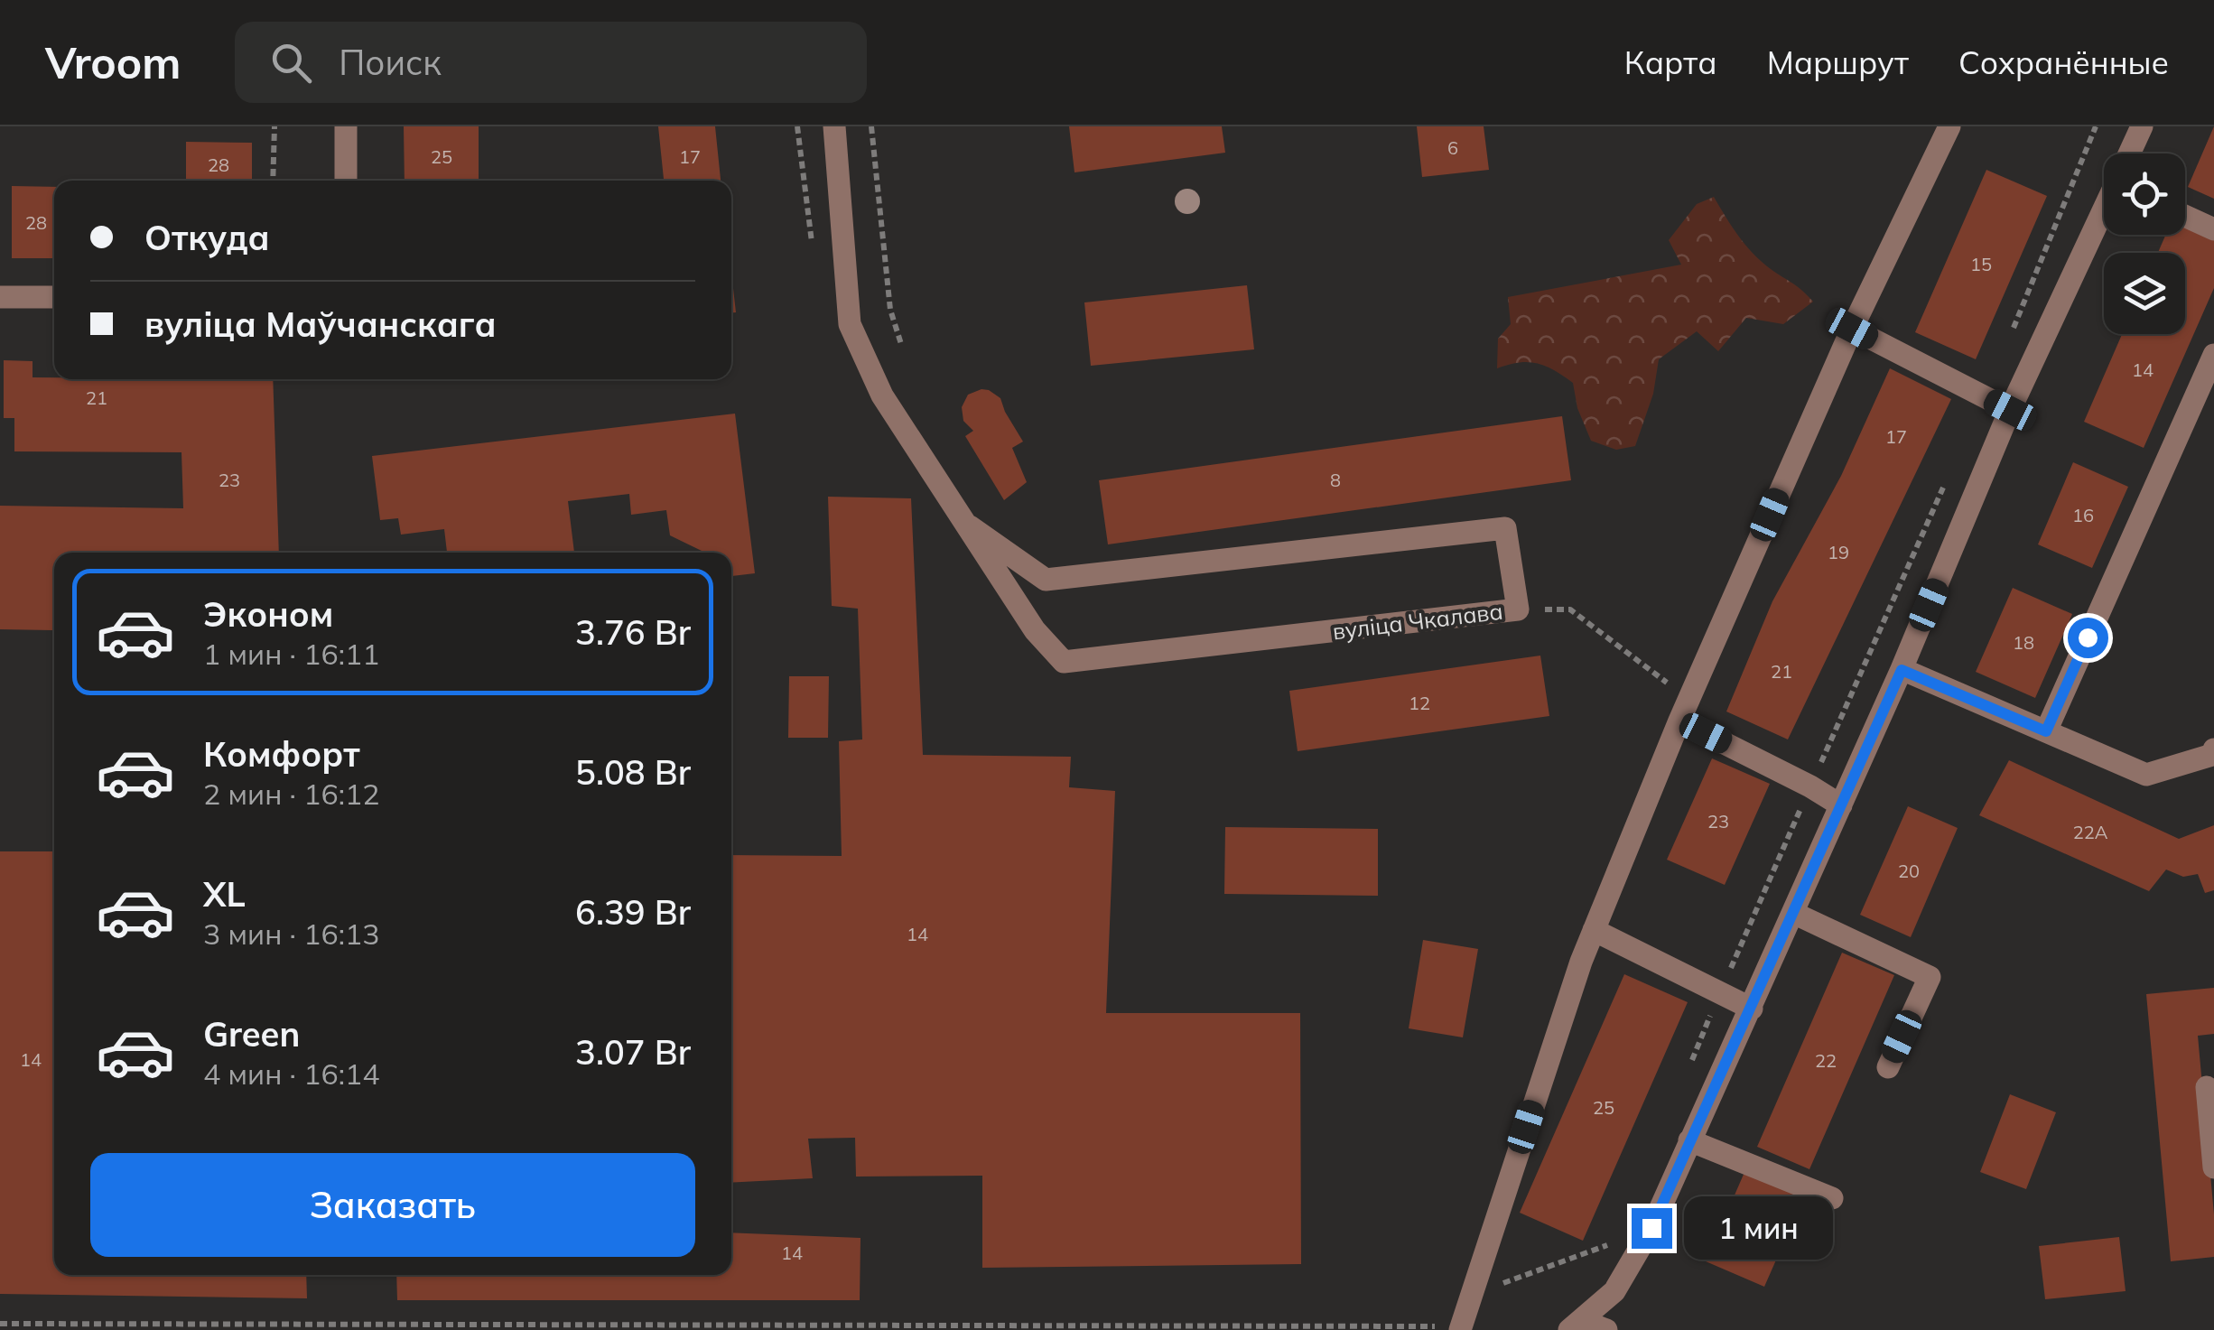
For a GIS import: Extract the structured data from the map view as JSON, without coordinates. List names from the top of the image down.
{
  "streets": {
    "street": ["вуліца Чкалава"]
  },
  "house_numbers": [
    "6",
    "25",
    "17",
    "28",
    "28",
    "15",
    "14",
    "21",
    "17",
    "23",
    "8",
    "16",
    "19",
    "18",
    "21",
    "12",
    "23",
    "22А",
    "20",
    "14",
    "14",
    "22",
    "25",
    "14"
  ],
  "page": {
    "header": "Vroom",
    "search": "Поиск",
    "nav": ["Карта", "Маршрут", "Сохранённые"],
    "banner": ["Откуда", "вуліца Маўчанскага"],
    "list": [
      {
        "name": "Эконом",
        "note": "1 мин · 16:11",
        "value": "3.76 Br"
      },
      {
        "name": "Комфорт",
        "note": "2 мин · 16:12",
        "value": "5.08 Br"
      },
      {
        "name": "XL",
        "note": "3 мин · 16:13",
        "value": "6.39 Br"
      },
      {
        "name": "Green",
        "note": "4 мин · 16:14",
        "value": "3.07 Br"
      }
    ],
    "buttons": "Заказать",
    "bubble": "1 мин"
  }
}
